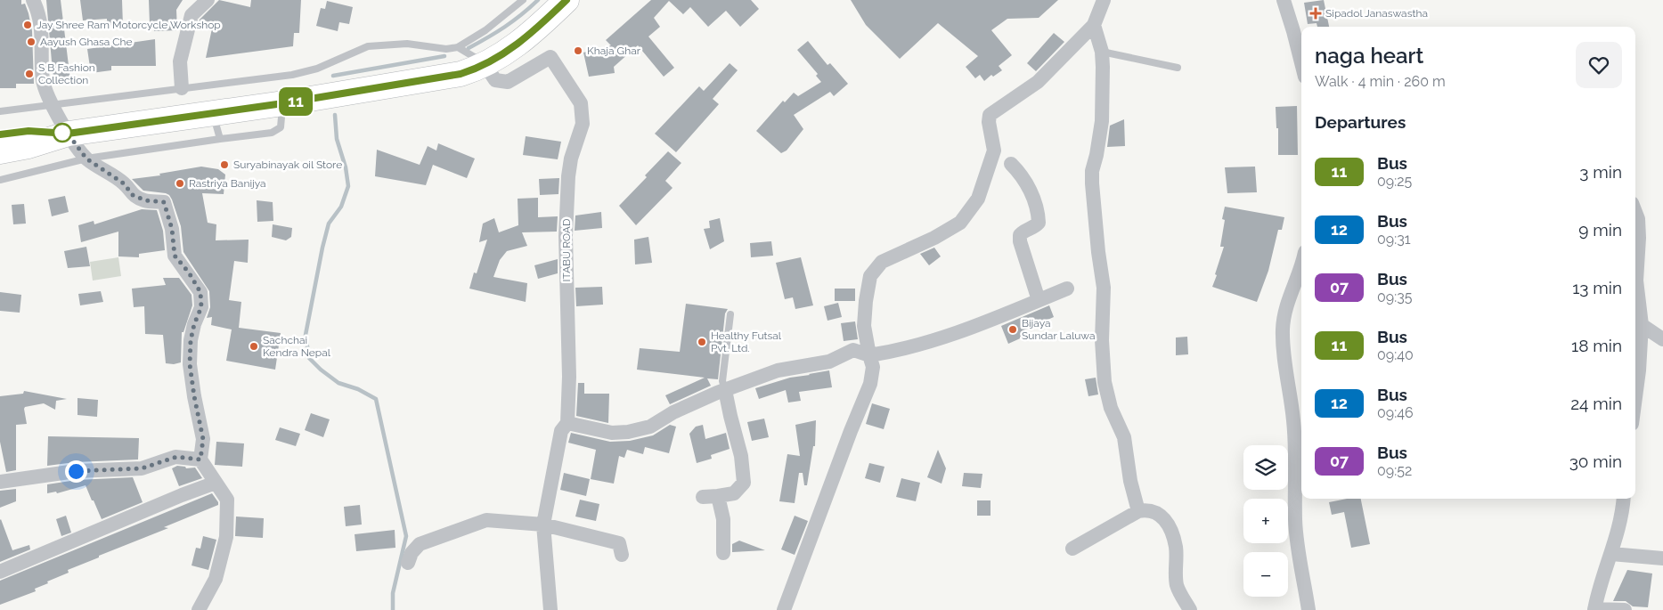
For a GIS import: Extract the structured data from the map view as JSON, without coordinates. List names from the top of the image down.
{
  "streets": {
    "street": ["ITABU ROAD"]
  },
  "places": {
    "health": ["Sipadol Janaswastha"],
    "other": [
      "Jay Shree Ram Motorcycle Workshop",
      "Aayush Ghasa Che",
      "Khaja Ghar",
      "S B Fashion Collection",
      "Suryabinayak oil Store",
      "Rastriya Banijya",
      "Bijaya Sundar Laluwa",
      "Healthy Futsal Pvt. Ltd.",
      "Sachchai Kendra Nepal"
    ]
  },
  "lines": ["bus line 11"],
  "page": {
    "on_map": "11",
    "heading": [
      ["naga heart", "Walk · 4 min · 260 m"],
      "Departures"
    ],
    "list": [
      {
        "mark": "11",
        "name": "Bus",
        "note": "09:25",
        "value": "3 min"
      },
      {
        "mark": "12",
        "name": "Bus",
        "note": "09:31",
        "value": "9 min"
      },
      {
        "mark": "07",
        "name": "Bus",
        "note": "09:35",
        "value": "13 min"
      },
      {
        "mark": "11",
        "name": "Bus",
        "note": "09:40",
        "value": "18 min"
      },
      {
        "mark": "12",
        "name": "Bus",
        "note": "09:46",
        "value": "24 min"
      },
      {
        "mark": "07",
        "name": "Bus",
        "note": "09:52",
        "value": "30 min"
      }
    ],
    "map_buttons": ["+", "−"]
  }
}
